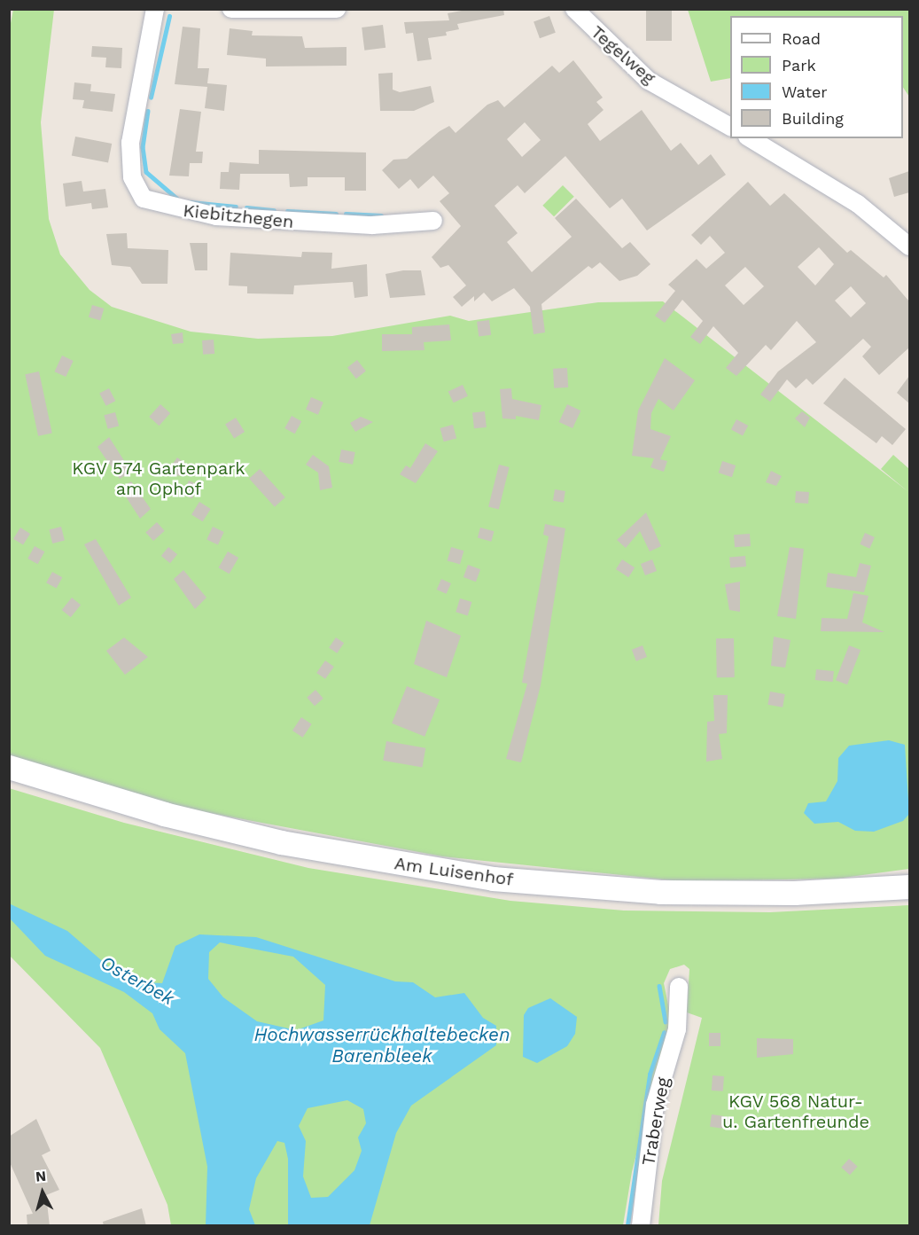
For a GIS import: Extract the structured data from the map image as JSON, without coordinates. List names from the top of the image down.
{
  "streets": {
    "main road": ["Am Luisenhof"],
    "street": ["Tegelweg", "Kiebitzhegen", "Traberweg"]
  },
  "water": ["Osterbek", "Hochwasserrückhaltebecken Barenbleek"],
  "parks": ["KGV 574 Gartenpark am Ophof", "KGV 568 Natur- u. Gartenfreunde"],
  "legend": [
    "Road",
    "Park",
    "Water",
    "Building"
  ],
  "north": "top"
}
